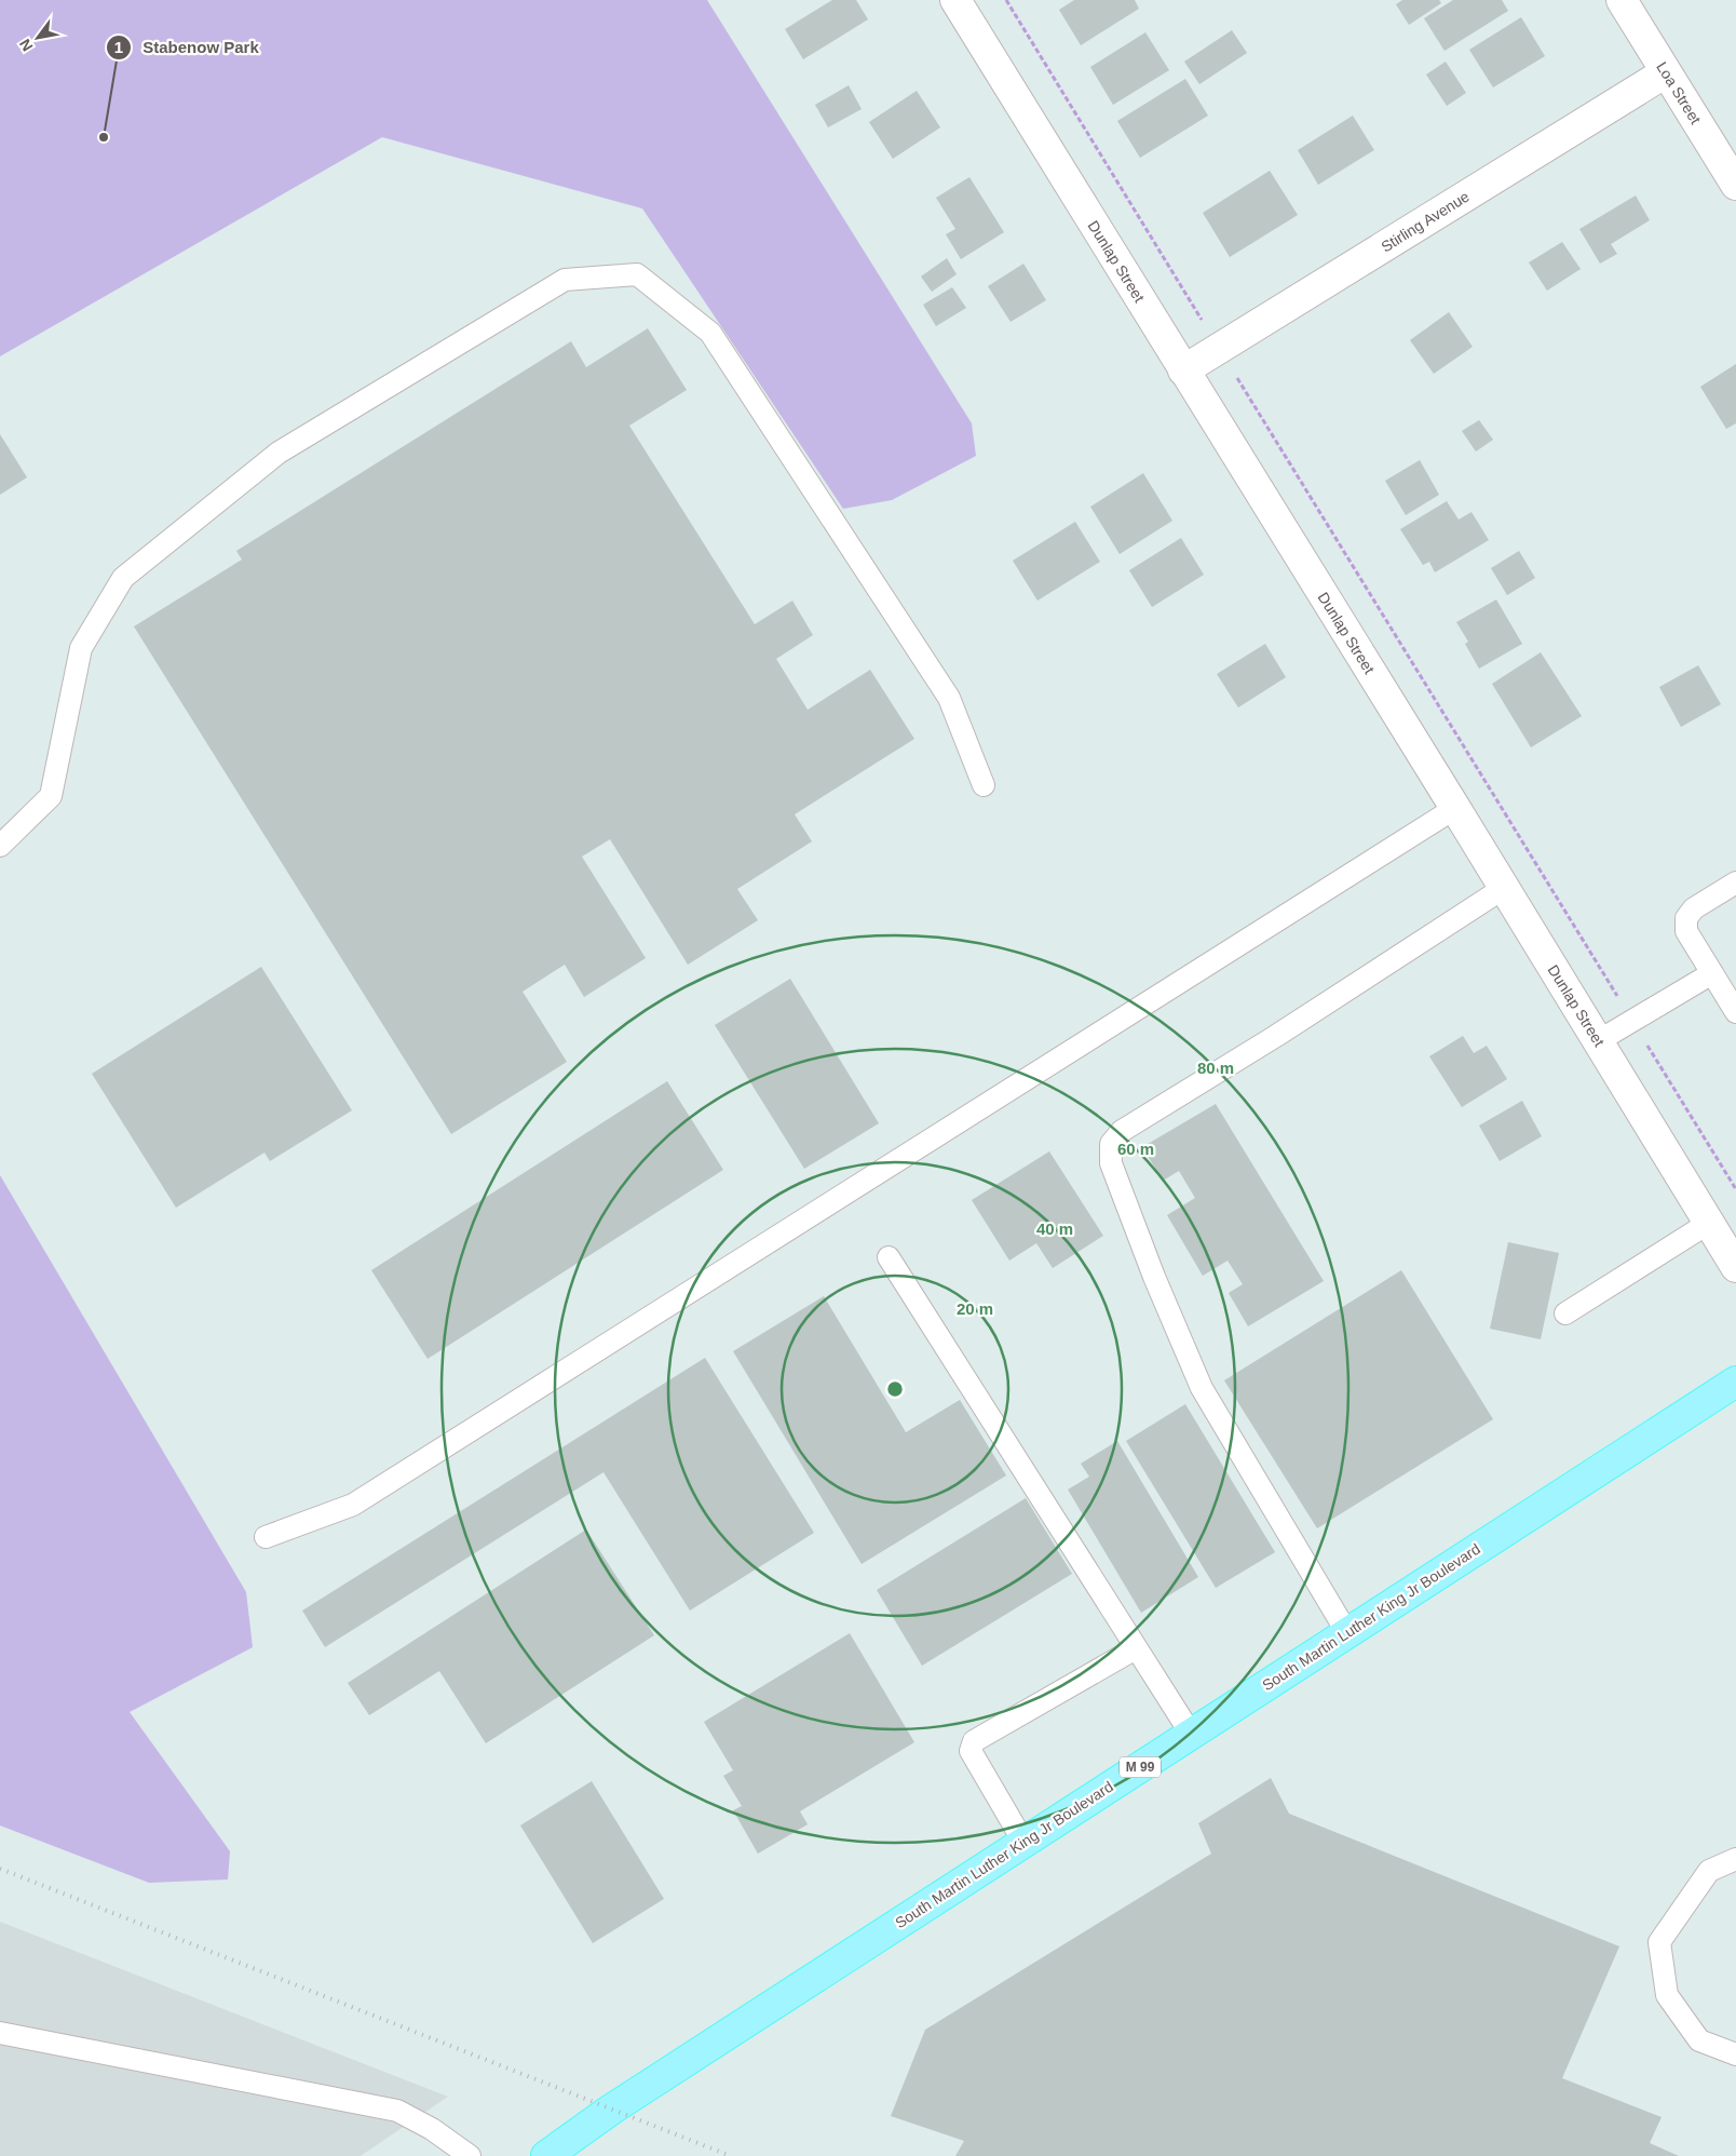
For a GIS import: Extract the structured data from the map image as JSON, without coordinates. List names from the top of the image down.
{
  "streets": {
    "main road": ["South Martin Luther King Jr Boulevard", "M 99"],
    "street": ["Loa Street", "Stirling Avenue", "Dunlap Street"]
  },
  "crossings": [
    ["Loa Street", "Stirling Avenue"],
    ["Stirling Avenue", "Dunlap Street"]
  ],
  "places": ["Stabenow Park"],
  "north": "bottom left",
  "rings": [
    "80 m",
    "60 m",
    "40 m",
    "20 m"
  ]
}
